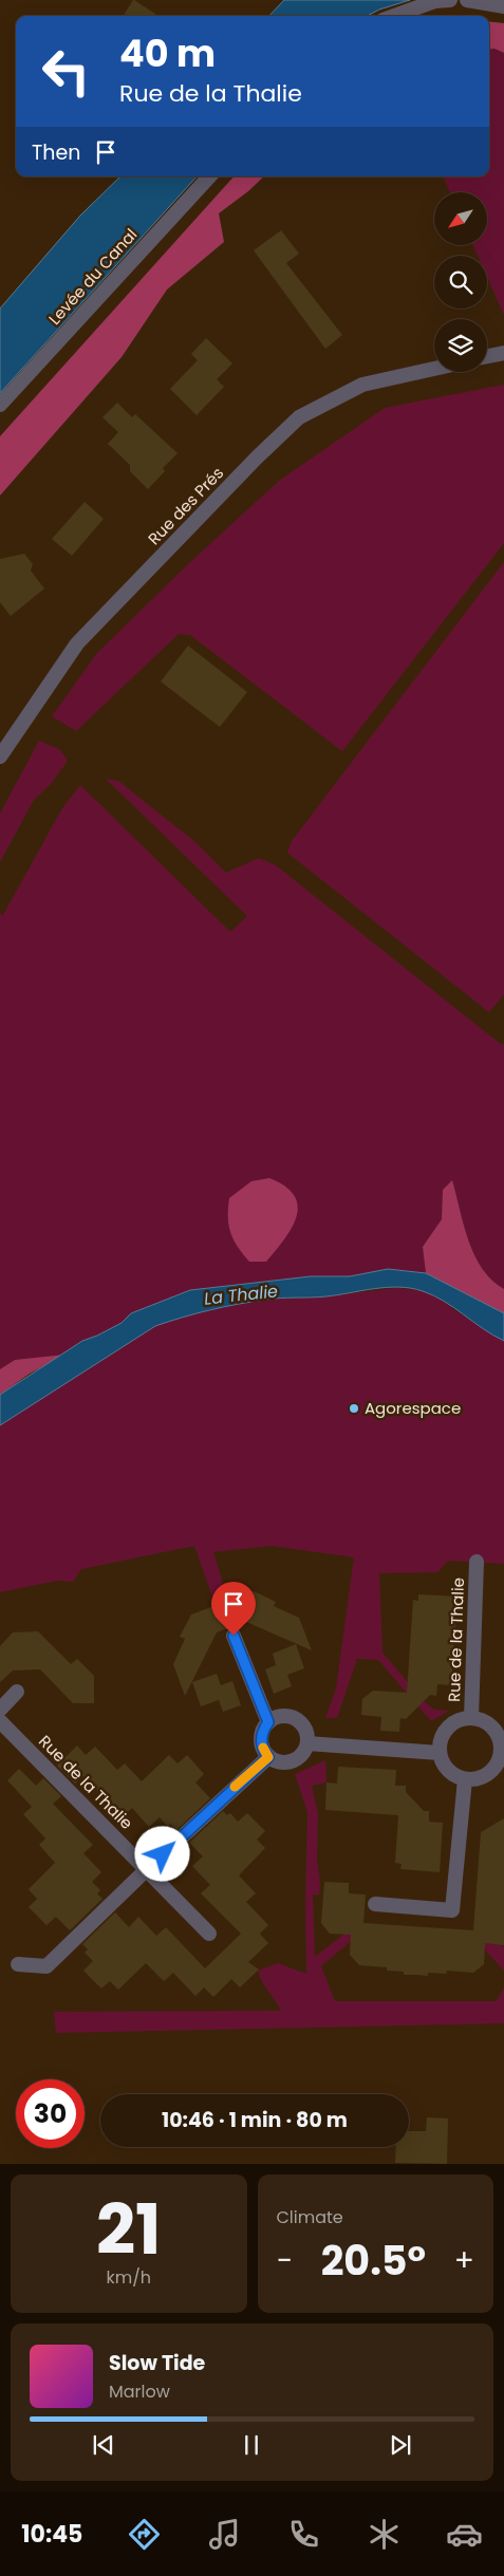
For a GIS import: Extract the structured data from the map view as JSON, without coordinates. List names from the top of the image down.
{
  "streets": {
    "street": ["Levée du Canal", "Rue des Prés", "Rue de la Thalie"]
  },
  "water": ["La Thalie"],
  "places": ["Agorespace"],
  "north": "bottom left",
  "page": {
    "turn": ["40 m", "Rue de la Thalie"],
    "then": "Then",
    "limit": "30",
    "trip": "10:46 · 1 min · 80 m",
    "tile": [
      ["21", "km/h"],
      "Climate"
    ],
    "heat": ["−", "20.5°", "+"],
    "song": ["Slow Tide", "Marlow"],
    "tabs": "10:45"
  }
}
